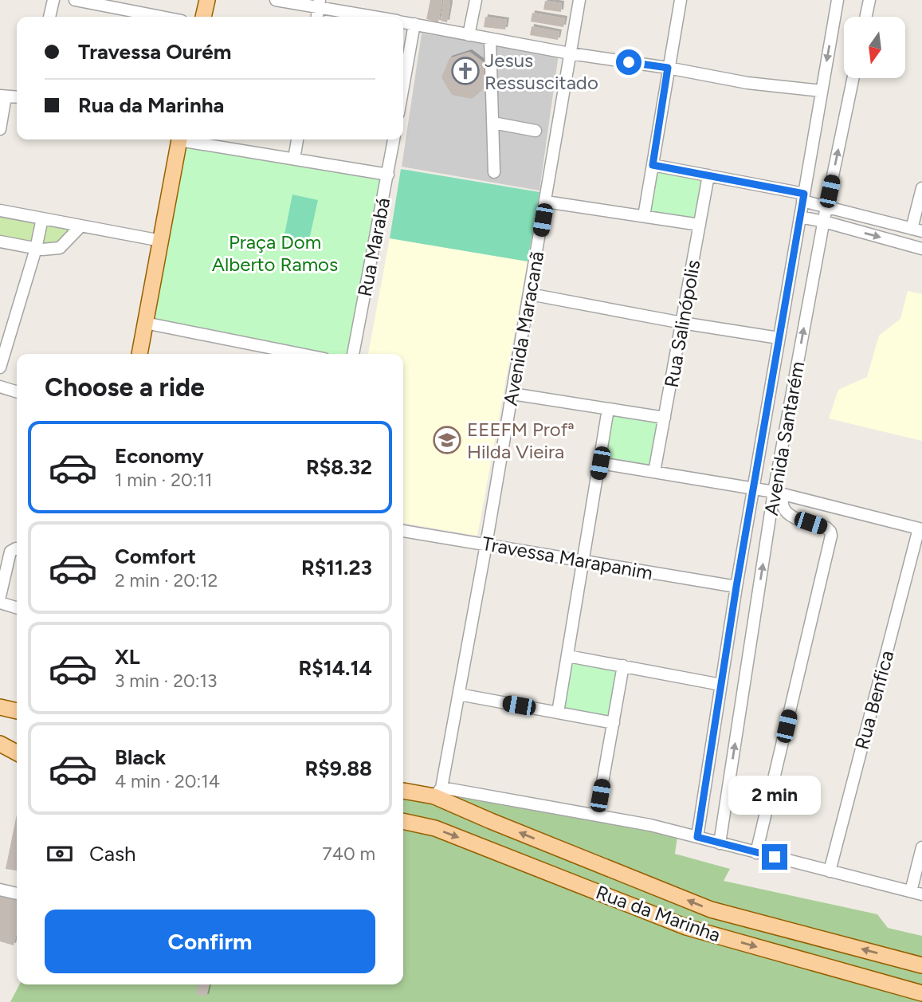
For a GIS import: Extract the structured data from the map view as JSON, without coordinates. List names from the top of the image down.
{
  "streets": {
    "main road": ["Rua da Marinha"],
    "street": [
      "Rua Marabá",
      "Rua Salinópolis",
      "Avenida Maracanã",
      "Avenida Santarém",
      "Travessa Marapanim",
      "Rua Benfica"
    ]
  },
  "crossings": [
    ["Avenida Maracanã", "Travessa Marapanim"],
    ["Avenida Maracanã", "Rua da Marinha"],
    ["Avenida Santarém", "Travessa Marapanim"],
    ["Avenida Santarém", "Rua da Marinha"],
    ["Rua Benfica", "Rua da Marinha"]
  ],
  "parks": ["Praça Dom Alberto Ramos"],
  "places": {
    "church": ["Jesus Ressuscitado"],
    "school or university": ["EEEFM Profª Hilda Vieira"]
  },
  "north": "bottom",
  "page": {
    "banner": ["Travessa Ourém", "Rua da Marinha"],
    "heading": "Choose a ride",
    "list": [
      {
        "name": "Economy",
        "note": "1 min · 20:11",
        "value": "R$8.32"
      },
      {
        "name": "Comfort",
        "note": "2 min · 20:12",
        "value": "R$11.23"
      },
      {
        "name": "XL",
        "note": "3 min · 20:13",
        "value": "R$14.14"
      },
      {
        "name": "Black",
        "note": "4 min · 20:14",
        "value": "R$9.88"
      }
    ],
    "bubble": "2 min",
    "pay": ["Cash", "740 m"],
    "buttons": "Confirm"
  }
}
